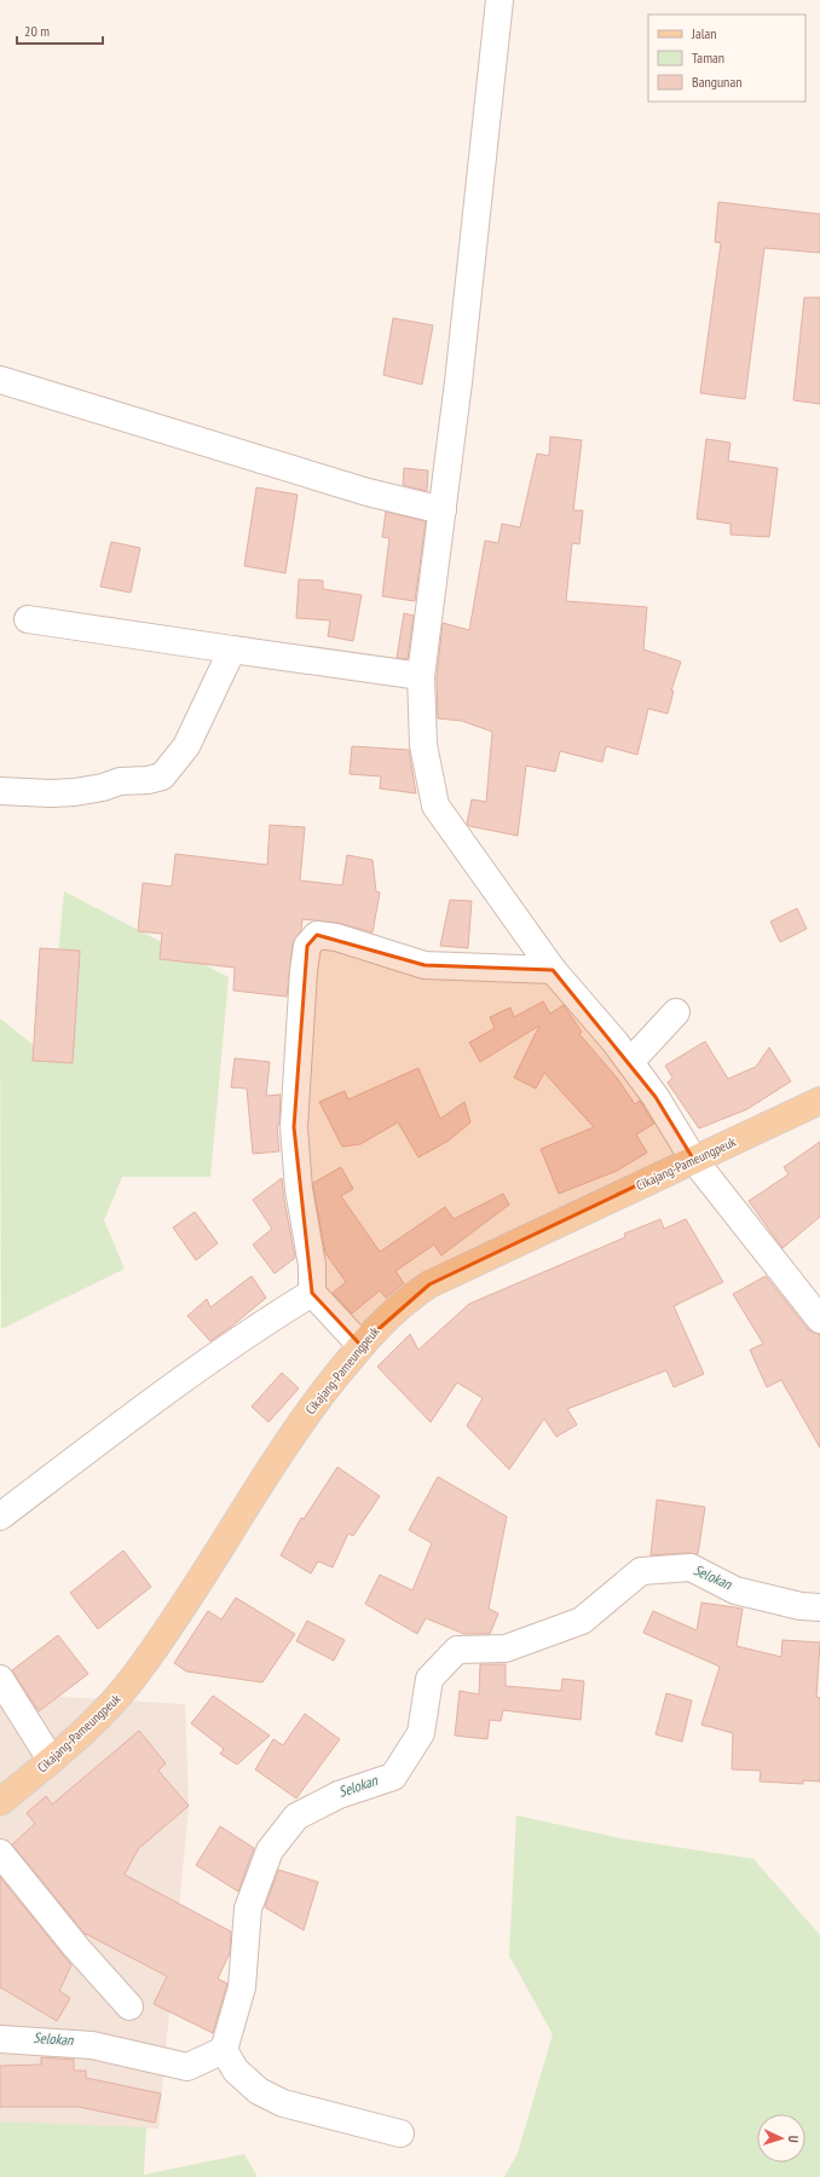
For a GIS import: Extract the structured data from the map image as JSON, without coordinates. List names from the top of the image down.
{
  "streets": {
    "main road": ["Cikajang-Pameungpeuk"]
  },
  "water": ["Selokan"],
  "legend": ["Jalan", "Taman", "Bangunan"],
  "scale_bar": "20 m",
  "north": "right"
}
